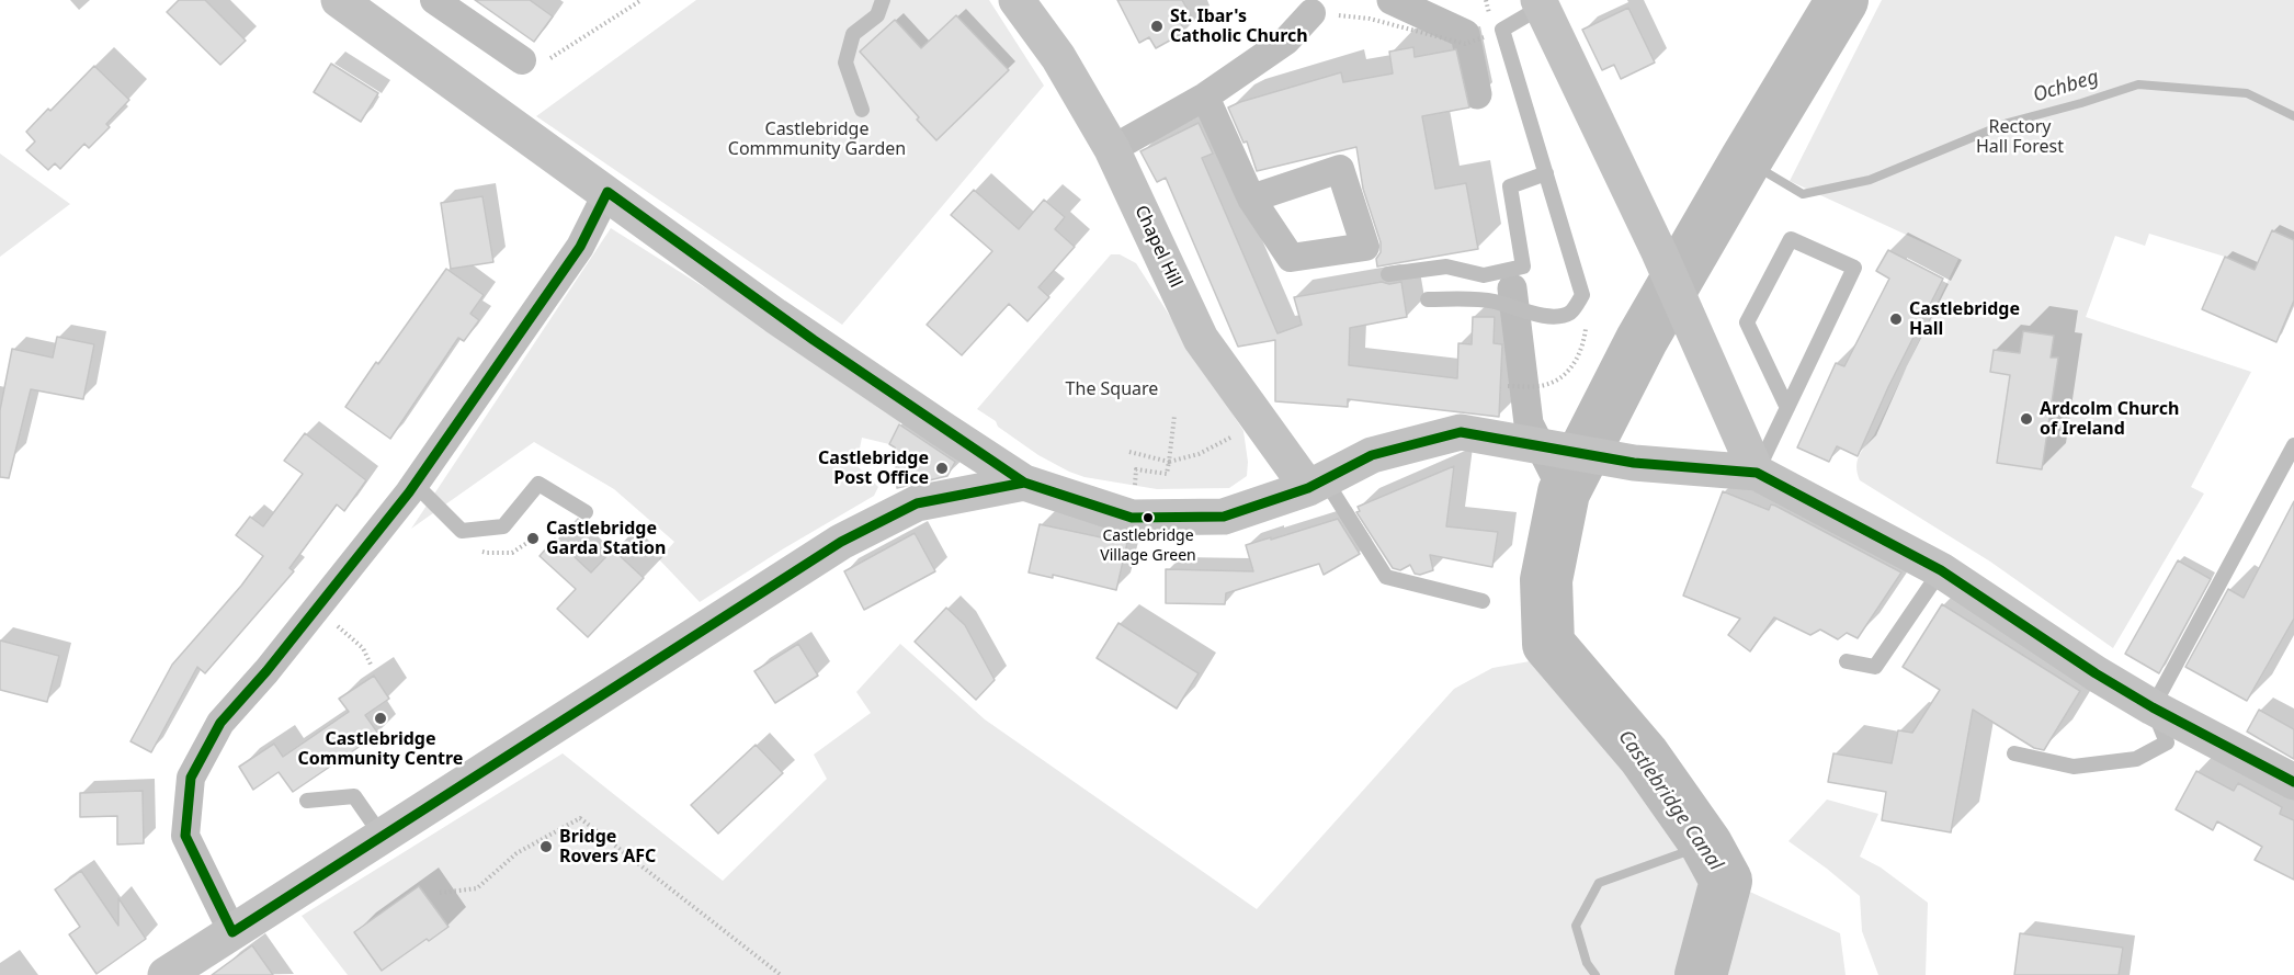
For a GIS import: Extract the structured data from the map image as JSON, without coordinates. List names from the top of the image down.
{
  "streets": {
    "street": ["Chapel Hill"]
  },
  "water": ["Ochbeg", "Castlebridge Canal"],
  "parks": ["Rectory Hall Forest", "Castlebridge Commmunity Garden", "The Square"],
  "places": [
    "St. Ibar's Catholic Church",
    "Castlebridge Hall",
    "Ardcolm Church of Ireland",
    "Castlebridge Post Office",
    "Castlebridge Village Green",
    "Castlebridge Garda Station",
    "Castlebridge Community Centre",
    "Bridge Rovers AFC"
  ]
}
